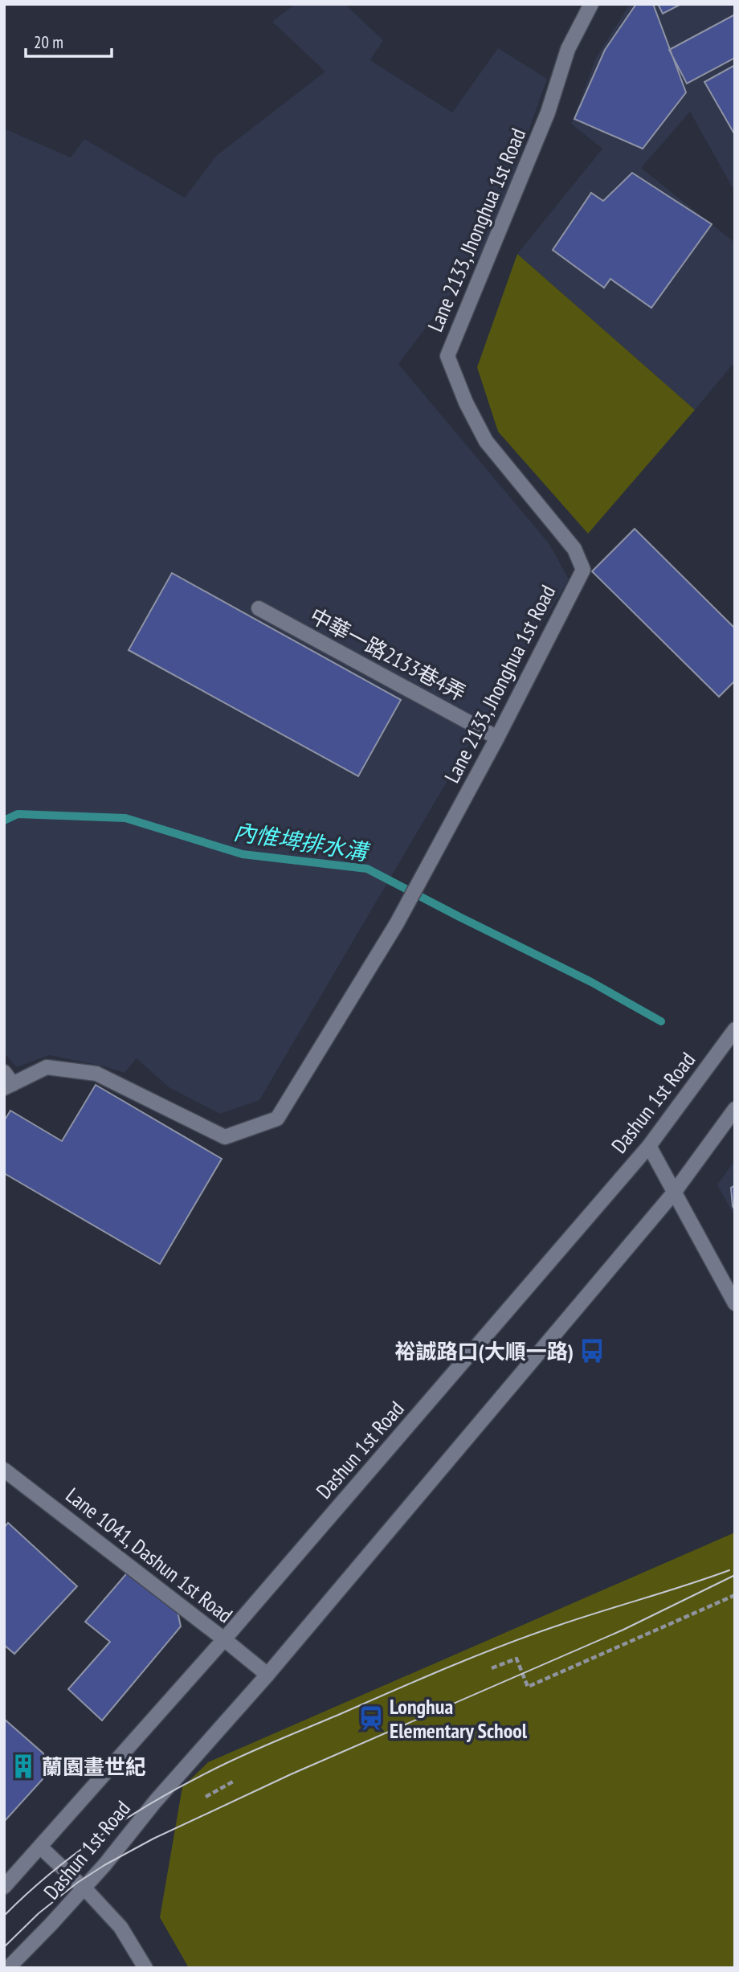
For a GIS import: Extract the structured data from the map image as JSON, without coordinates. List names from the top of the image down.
{
  "streets": {
    "street": [
      "Lane 2133, Jhonghua 1st Road",
      "中華一路2133巷4弄",
      "Dashun 1st Road",
      "Lane 1041, Dashun 1st Road"
    ]
  },
  "crossings": [
    ["Lane 2133, Jhonghua 1st Road", "中華一路2133巷4弄"],
    ["Dashun 1st Road", "Lane 1041, Dashun 1st Road"]
  ],
  "water": ["內惟埤排水溝"],
  "places": {
    "bus stop": ["裕誠路口(大順一路)"],
    "station": ["Longhua Elementary School"],
    "building": ["蘭園畫世紀"]
  },
  "scale_bar": "20 m"
}
